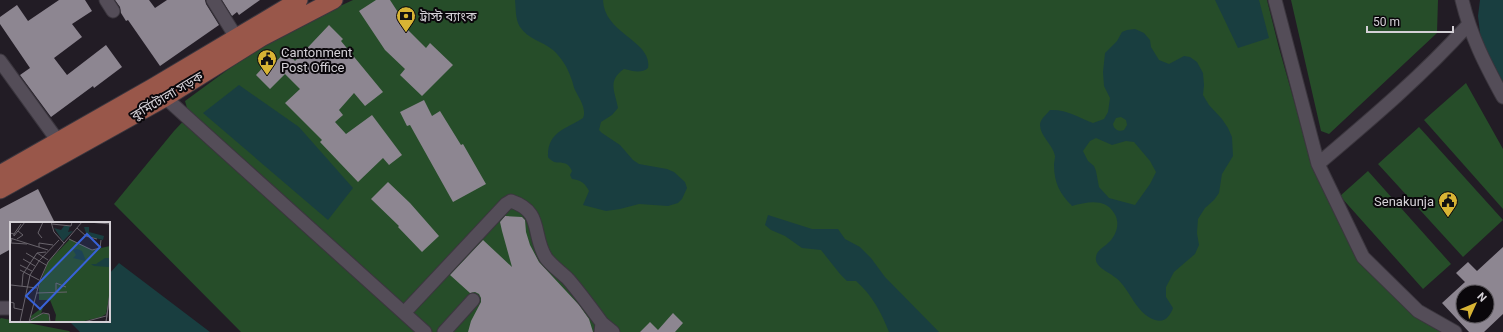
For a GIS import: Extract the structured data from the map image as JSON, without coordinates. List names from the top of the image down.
{
  "streets": {
    "main road": ["কুর্মিটোলা সড়ক"]
  },
  "places": {
    "bank": ["ট্রাস্ট ব্যাংক"],
    "public building": ["Cantonment Post Office", "Senakunja"]
  },
  "scale_bar": "50 m",
  "north": "top right"
}
